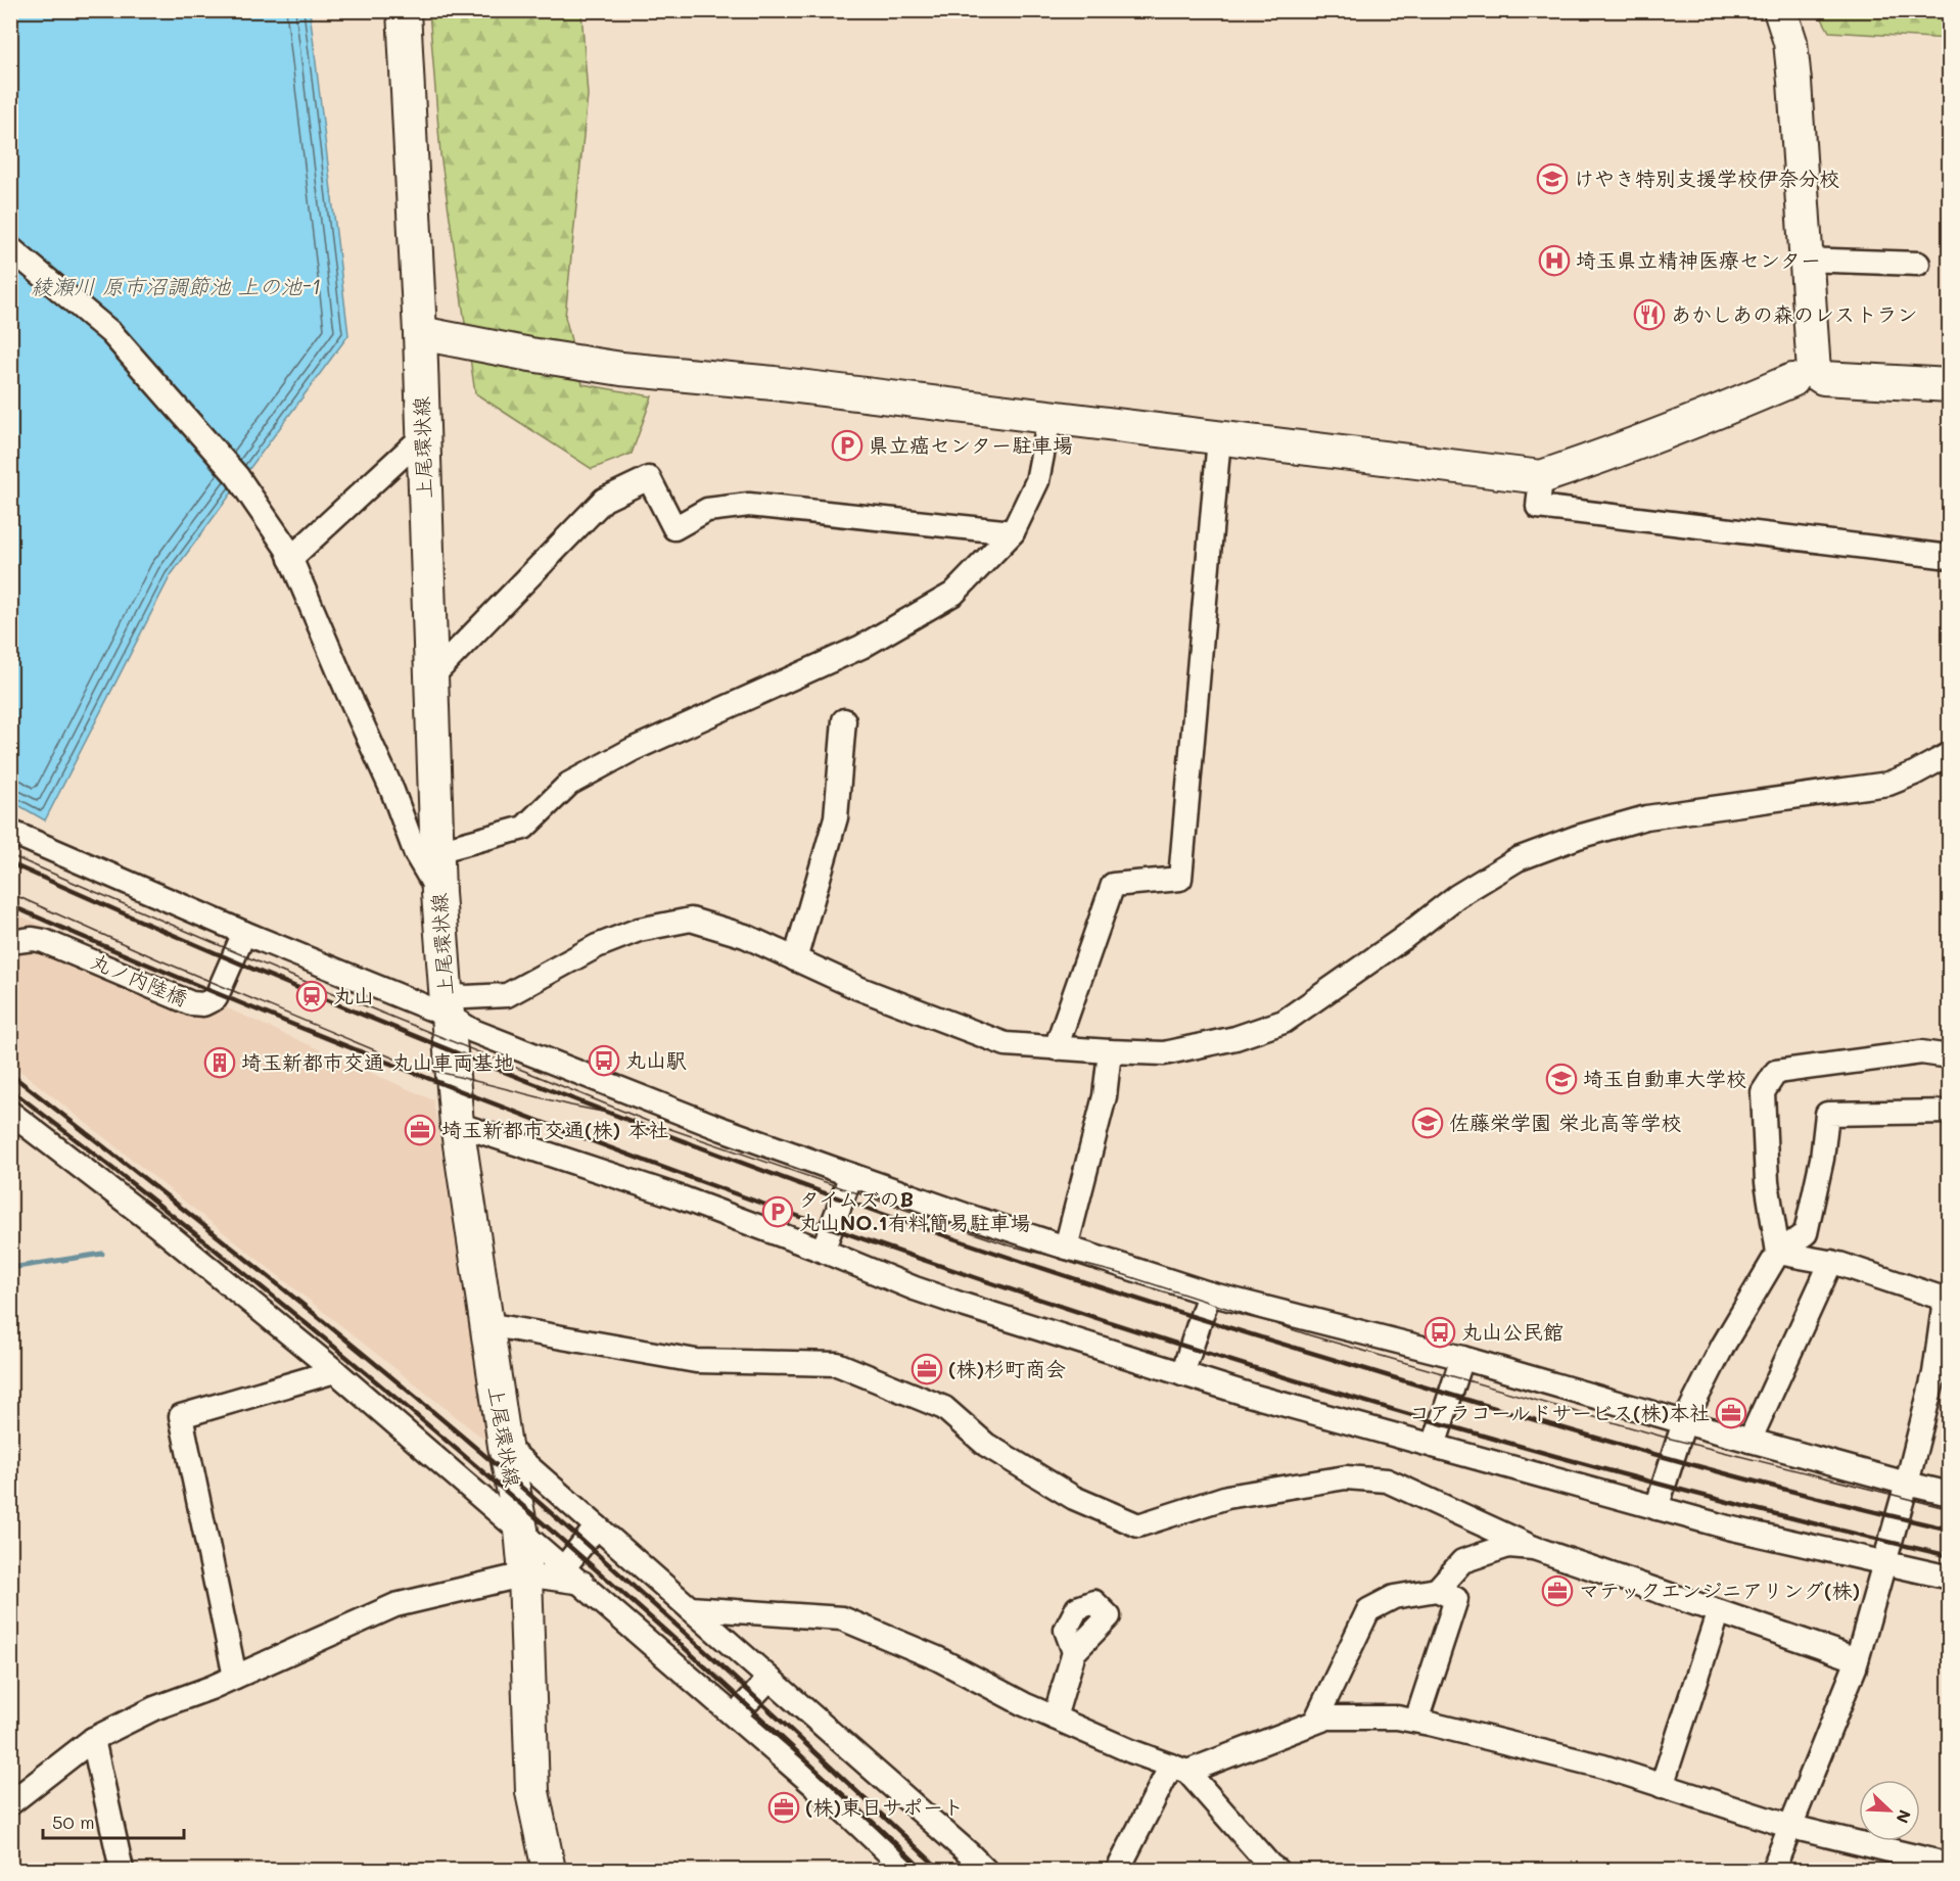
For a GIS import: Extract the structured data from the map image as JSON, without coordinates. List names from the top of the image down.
{
  "streets": {
    "street": ["上尾環状線", "丸ノ内陸橋"]
  },
  "water": ["綾瀬川 原市沼調節池 上の池-1"],
  "places": {
    "school or university": ["けやき特別支援学校伊奈分校", "埼玉自動車大学校", "佐藤栄学園 栄北高等学校"],
    "hospital": ["埼玉県立精神医療センター"],
    "restaurant": ["あかしあの森のレストラン"],
    "parking": ["県立癌センター駐車場", "タイムズのB 丸山NO.1有料簡易駐車場"],
    "station": ["丸山"],
    "bus stop": ["丸山駅", "丸山公民館"],
    "building": ["埼玉新都市交通 丸山車両基地"],
    "office": [
      "埼玉新都市交通(株) 本社",
      "(株)杉町商会",
      "コアラコールドサービス(株)本社",
      "マテックエンジニアリング(株)",
      "(株)東日サポート"
    ]
  },
  "scale_bar": "50 m",
  "north": "bottom right"
}
